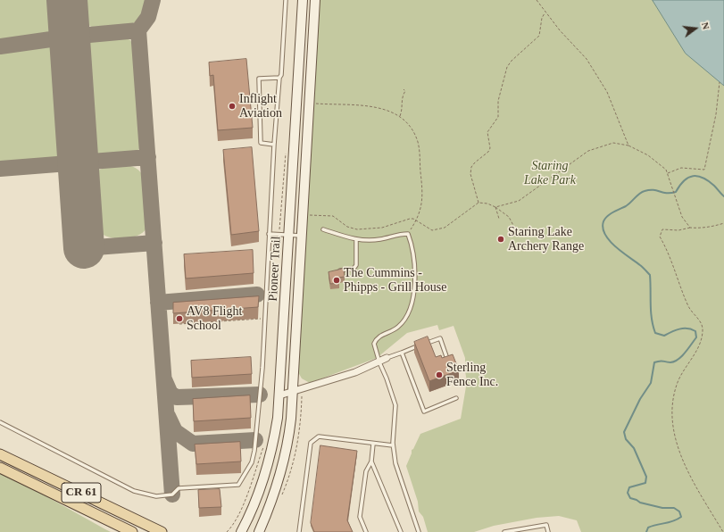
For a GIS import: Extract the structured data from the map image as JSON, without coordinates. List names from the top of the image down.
{
  "streets": {
    "main road": ["Pioneer Trail", "CR 61"]
  },
  "parks": ["Staring Lake Park"],
  "places": [
    "Inflight Aviation",
    "Staring Lake Archery Range",
    "The Cummins - Phipps - Grill House",
    "AV8 Flight School",
    "Sterling Fence Inc."
  ],
  "north": "right"
}
